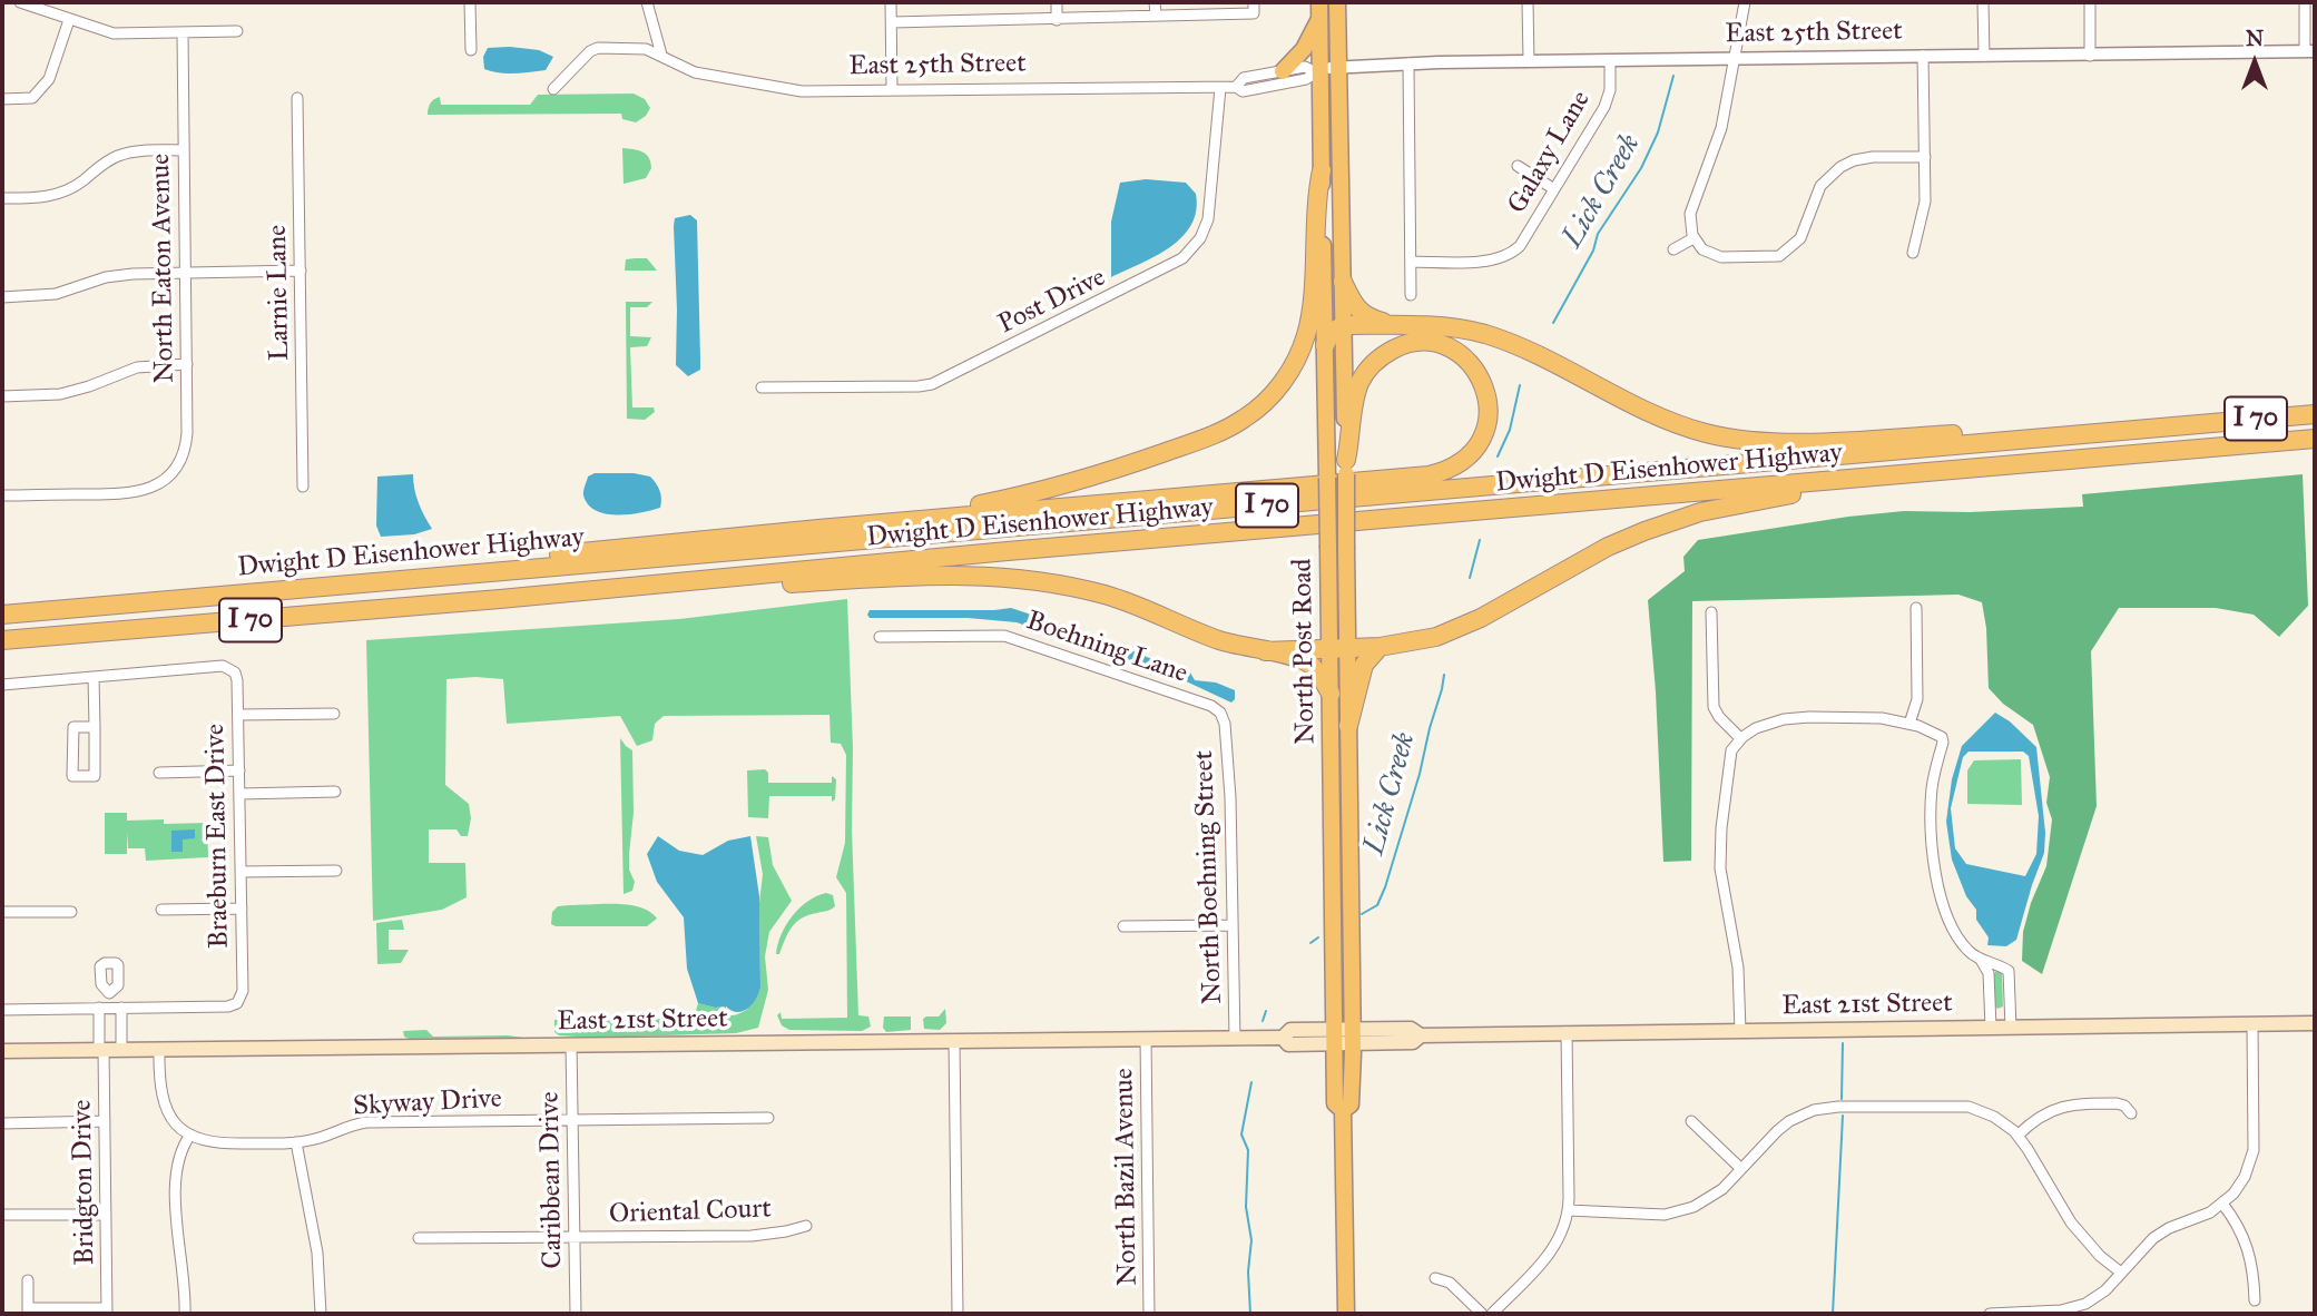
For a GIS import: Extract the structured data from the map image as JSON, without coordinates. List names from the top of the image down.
{
  "streets": {
    "highway": ["I 70", "Dwight D Eisenhower Highway"],
    "main road": ["North Post Road", "East 21st Street"],
    "street": [
      "East 25th Street",
      "Galaxy Lane",
      "North Eaton Avenue",
      "Larnie Lane",
      "Post Drive",
      "Boehning Lane",
      "Braeburn East Drive",
      "North Boehning Street",
      "Skyway Drive",
      "North Bazil Avenue",
      "Caribbean Drive",
      "Bridgton Drive",
      "Oriental Court"
    ]
  },
  "crossings": [
    ["East 25th Street", "Galaxy Lane"],
    ["East 25th Street", "Post Drive"],
    ["East 25th Street", "North Post Road"],
    ["Boehning Lane", "North Boehning Street"],
    ["North Post Road", "East 21st Street"],
    ["Braeburn East Drive", "Bridgton Drive"],
    ["North Boehning Street", "East 21st Street"],
    ["East 21st Street", "North Bazil Avenue"],
    ["East 21st Street", "Caribbean Drive"],
    ["East 21st Street", "Bridgton Drive"],
    ["Skyway Drive", "Caribbean Drive"],
    ["Caribbean Drive", "Oriental Court"]
  ],
  "water": ["Lick Creek"],
  "north": "top"
}
